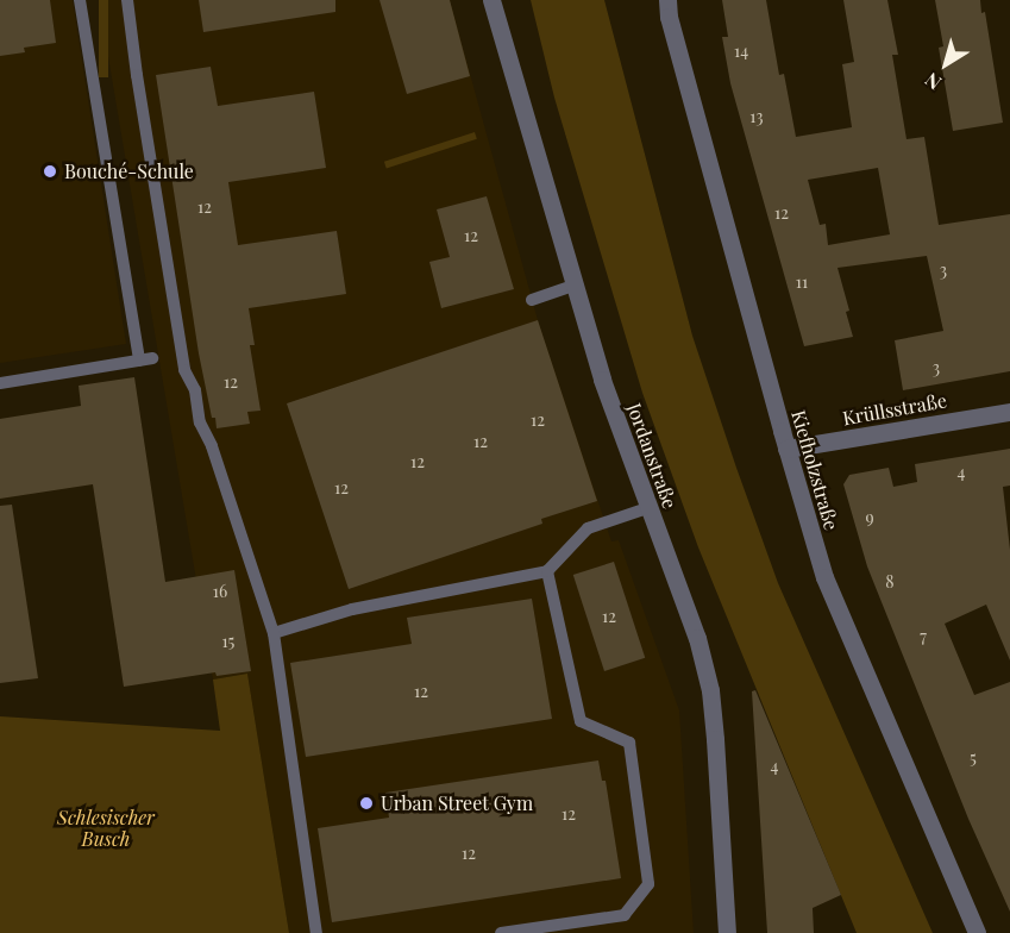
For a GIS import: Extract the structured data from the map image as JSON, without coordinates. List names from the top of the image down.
{
  "streets": {
    "street": ["Krüllsstraße", "Jordanstraße", "Kiefholzstraße"]
  },
  "crossings": [
    ["Krüllsstraße", "Kiefholzstraße"]
  ],
  "parks": ["Schlesischer Busch"],
  "places": ["Bouché-Schule", "Urban Street Gym"],
  "house_numbers": [
    "14",
    "13",
    "12",
    "12",
    "12",
    "3",
    "11",
    "3",
    "12",
    "12",
    "12",
    "12",
    "4",
    "12",
    "9",
    "8",
    "16",
    "12",
    "7",
    "15",
    "12",
    "5",
    "4",
    "12",
    "12"
  ],
  "north": "bottom left"
}
